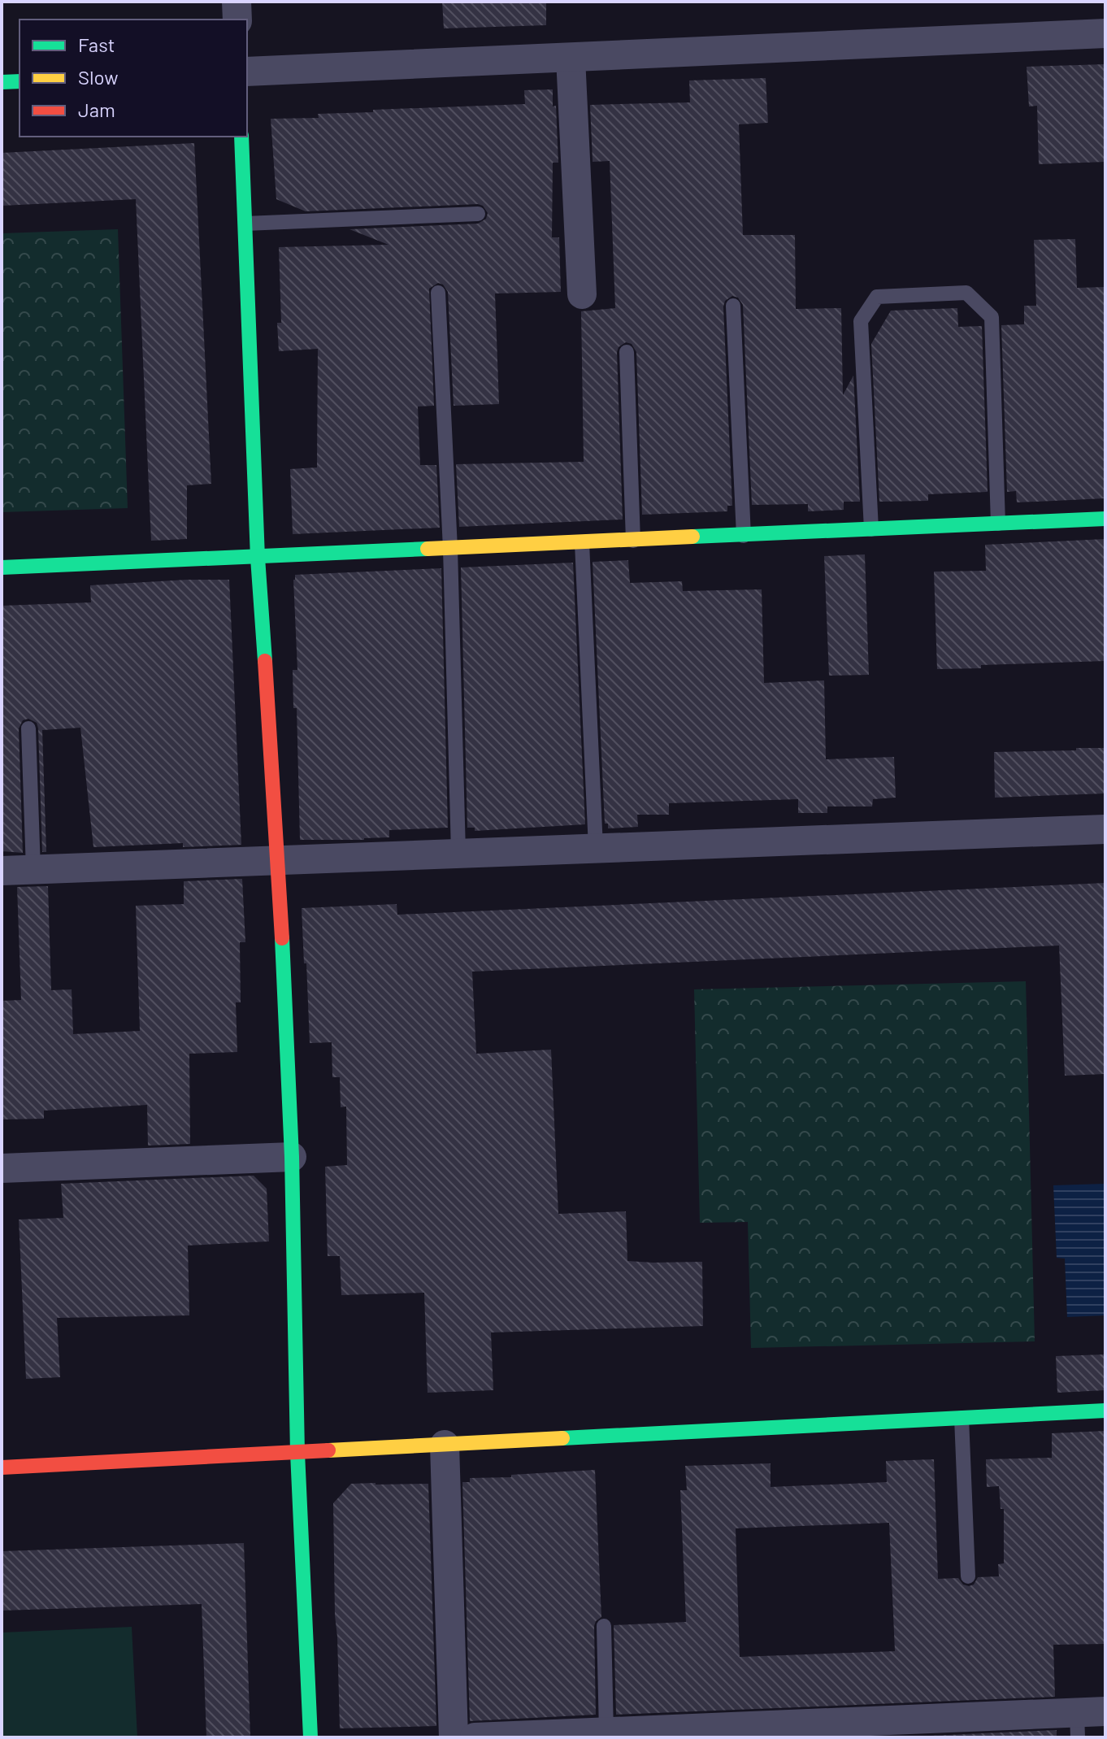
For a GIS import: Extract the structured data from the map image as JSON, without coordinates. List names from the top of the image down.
{
  "legend": ["Fast", "Slow", "Jam"]
}
